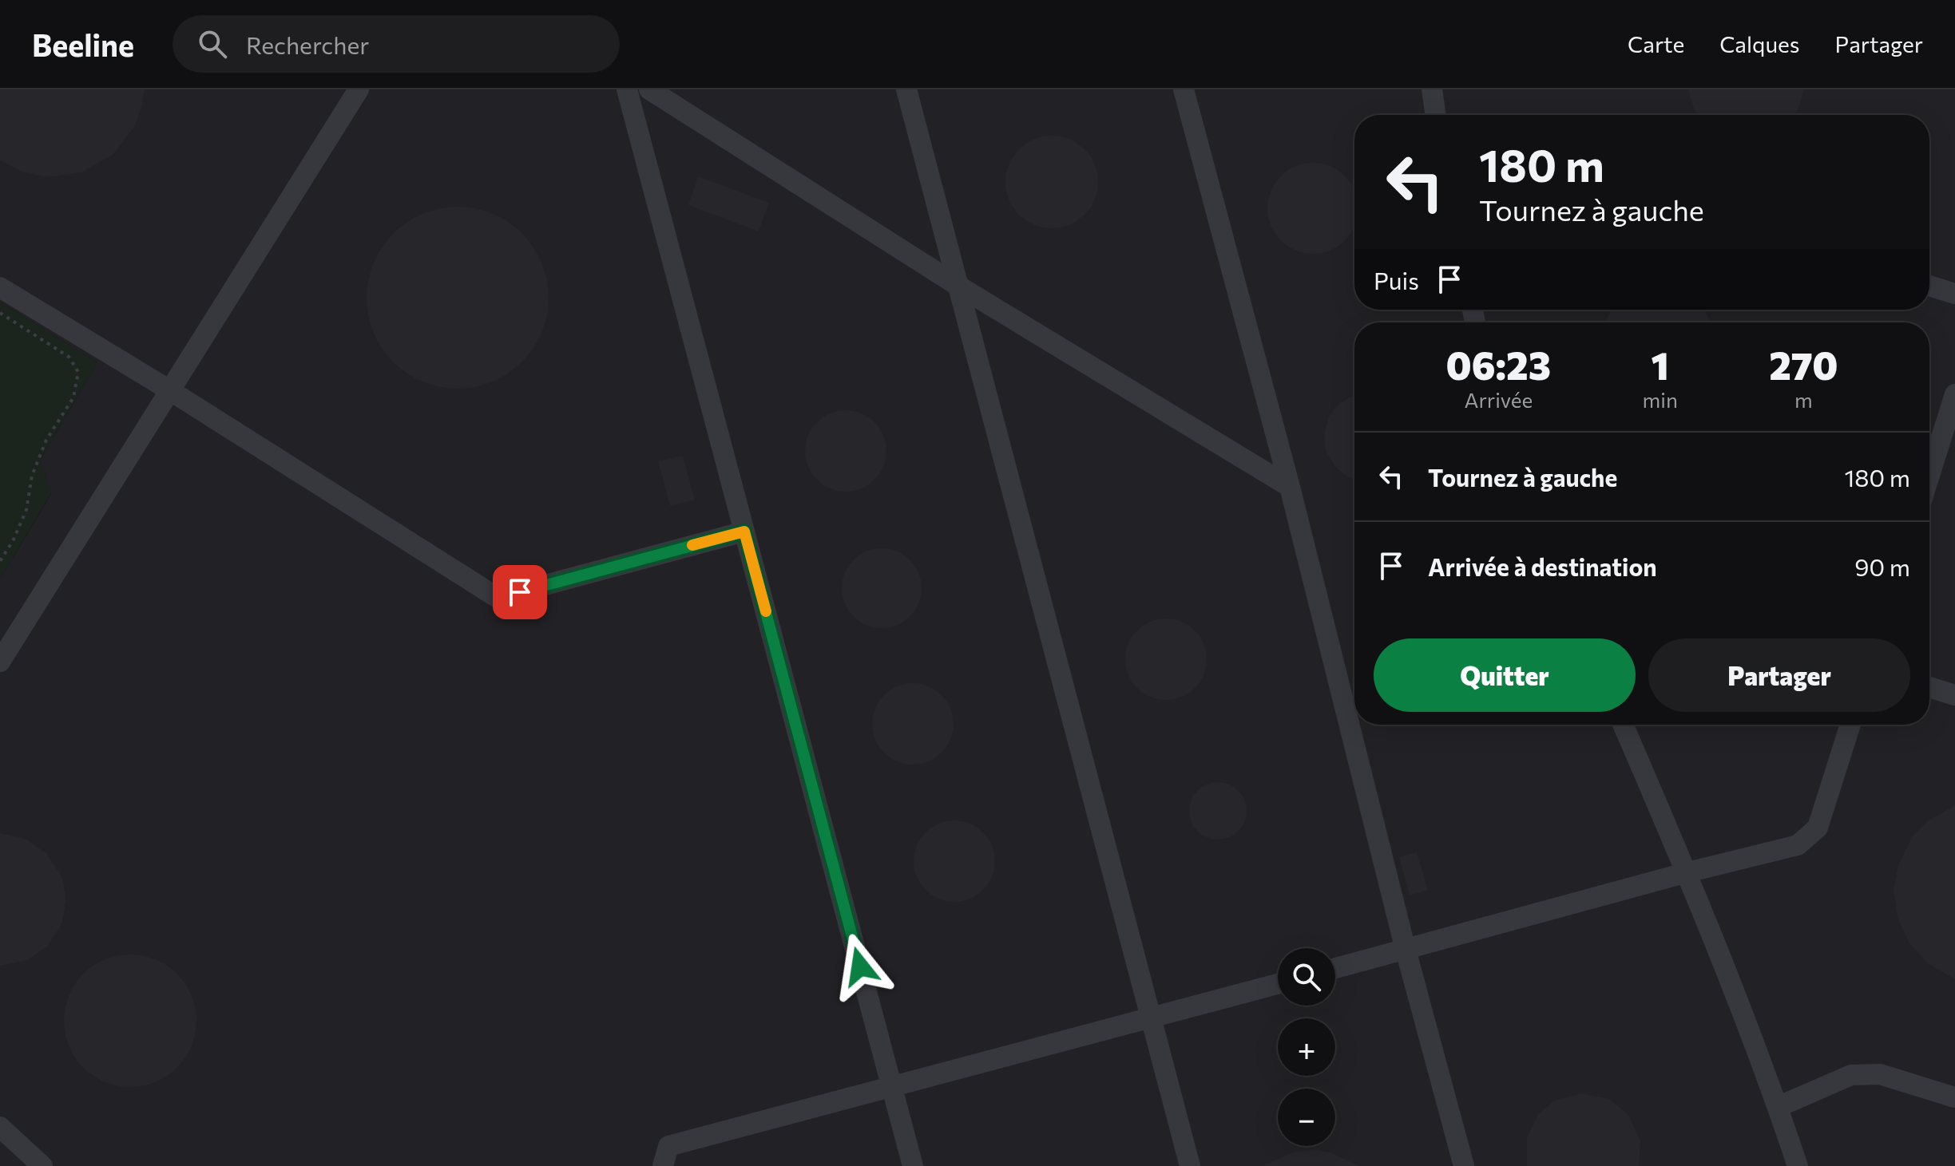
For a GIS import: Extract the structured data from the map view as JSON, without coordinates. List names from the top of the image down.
{
  "page": {
    "header": "Beeline",
    "search": "Rechercher",
    "nav": ["Carte", "Calques", "Partager"],
    "turn": ["180 m", "Tournez à gauche"],
    "then": "Puis",
    "eta": [
      "06:23",
      "Arrivée",
      "1",
      "min",
      "270",
      "m"
    ],
    "list": [
      {
        "name": "Tournez à gauche",
        "value": "180 m"
      },
      {
        "name": "Arrivée à destination",
        "value": "90 m"
      }
    ],
    "buttons": ["Quitter", "Partager"],
    "map_buttons": ["+", "−"]
  }
}
